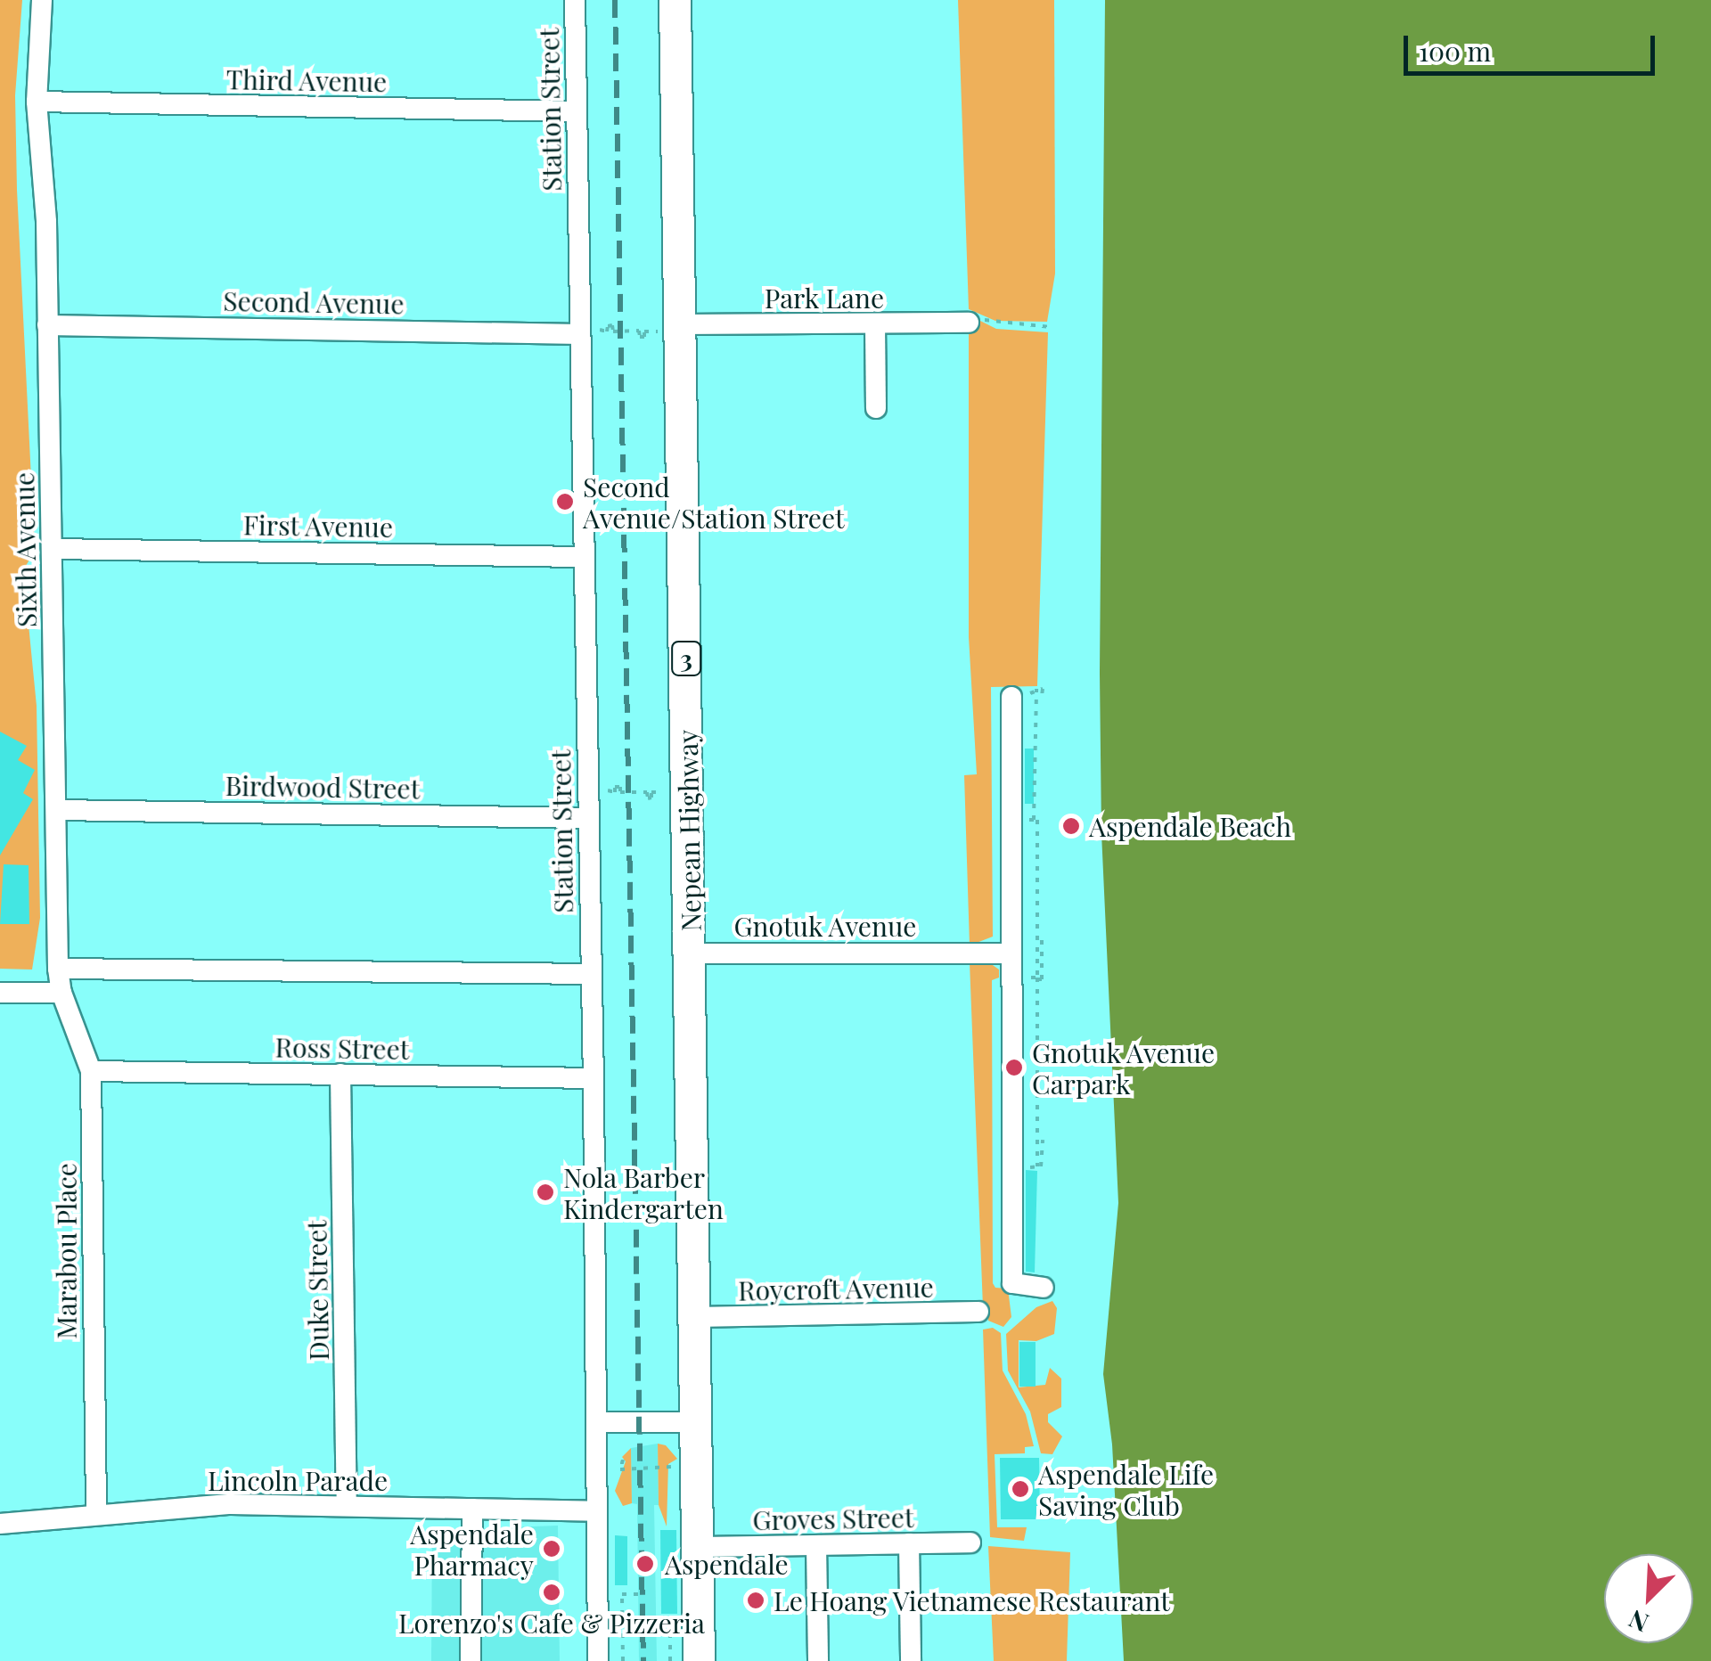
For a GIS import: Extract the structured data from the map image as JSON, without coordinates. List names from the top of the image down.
{
  "streets": {
    "highway": ["3", "Nepean Highway"],
    "street": [
      "Third Avenue",
      "Station Street",
      "Park Lane",
      "Second Avenue",
      "First Avenue",
      "Sixth Avenue",
      "Birdwood Street",
      "Gnotuk Avenue",
      "Ross Street",
      "Marabou Place",
      "Roycroft Avenue",
      "Duke Street",
      "Lincoln Parade",
      "Groves Street"
    ]
  },
  "crossings": [
    ["Third Avenue", "Station Street"],
    ["Third Avenue", "Sixth Avenue"],
    ["Station Street", "Second Avenue"],
    ["Station Street", "First Avenue"],
    ["Station Street", "Birdwood Street"],
    ["Station Street", "Ross Street"],
    ["Station Street", "Lincoln Parade"],
    ["Park Lane", "Nepean Highway"],
    ["Second Avenue", "Sixth Avenue"],
    ["First Avenue", "Sixth Avenue"],
    ["Sixth Avenue", "Birdwood Street"],
    ["Sixth Avenue", "Marabou Place"],
    ["Nepean Highway", "Gnotuk Avenue"],
    ["Nepean Highway", "Roycroft Avenue"],
    ["Nepean Highway", "Groves Street"],
    ["Ross Street", "Marabou Place"],
    ["Ross Street", "Duke Street"],
    ["Marabou Place", "Lincoln Parade"],
    ["Duke Street", "Lincoln Parade"]
  ],
  "places": [
    "Second Avenue/Station Street",
    "Aspendale Beach",
    "Gnotuk Avenue Carpark",
    "Nola Barber Kindergarten",
    "Aspendale Life Saving Club",
    "Aspendale Pharmacy",
    "Aspendale",
    "Lorenzo's Cafe & Pizzeria",
    "Le Hoang Vietnamese Restaurant"
  ],
  "scale_bar": "100 m",
  "north": "bottom left"
}
